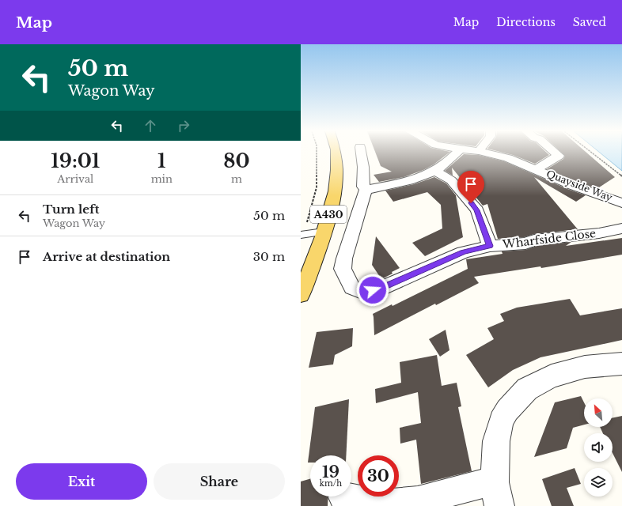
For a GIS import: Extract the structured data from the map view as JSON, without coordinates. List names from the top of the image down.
{
  "streets": {
    "main road": ["A430"],
    "street": ["Quayside Way", "Wharfside Close"]
  },
  "north": "top left",
  "page": {
    "header": "Map",
    "nav": ["Map", "Directions", "Saved"],
    "turn": ["50 m", "Wagon Way"],
    "eta": [
      "19:01",
      "Arrival",
      "1",
      "min",
      "80",
      "m"
    ],
    "list": [
      {
        "name": "Turn left",
        "note": "Wagon Way",
        "value": "50 m"
      },
      {
        "name": "Arrive at destination",
        "value": "30 m"
      }
    ],
    "speed": "19 km/h",
    "limit": "30",
    "buttons": ["Exit", "Share"]
  }
}
